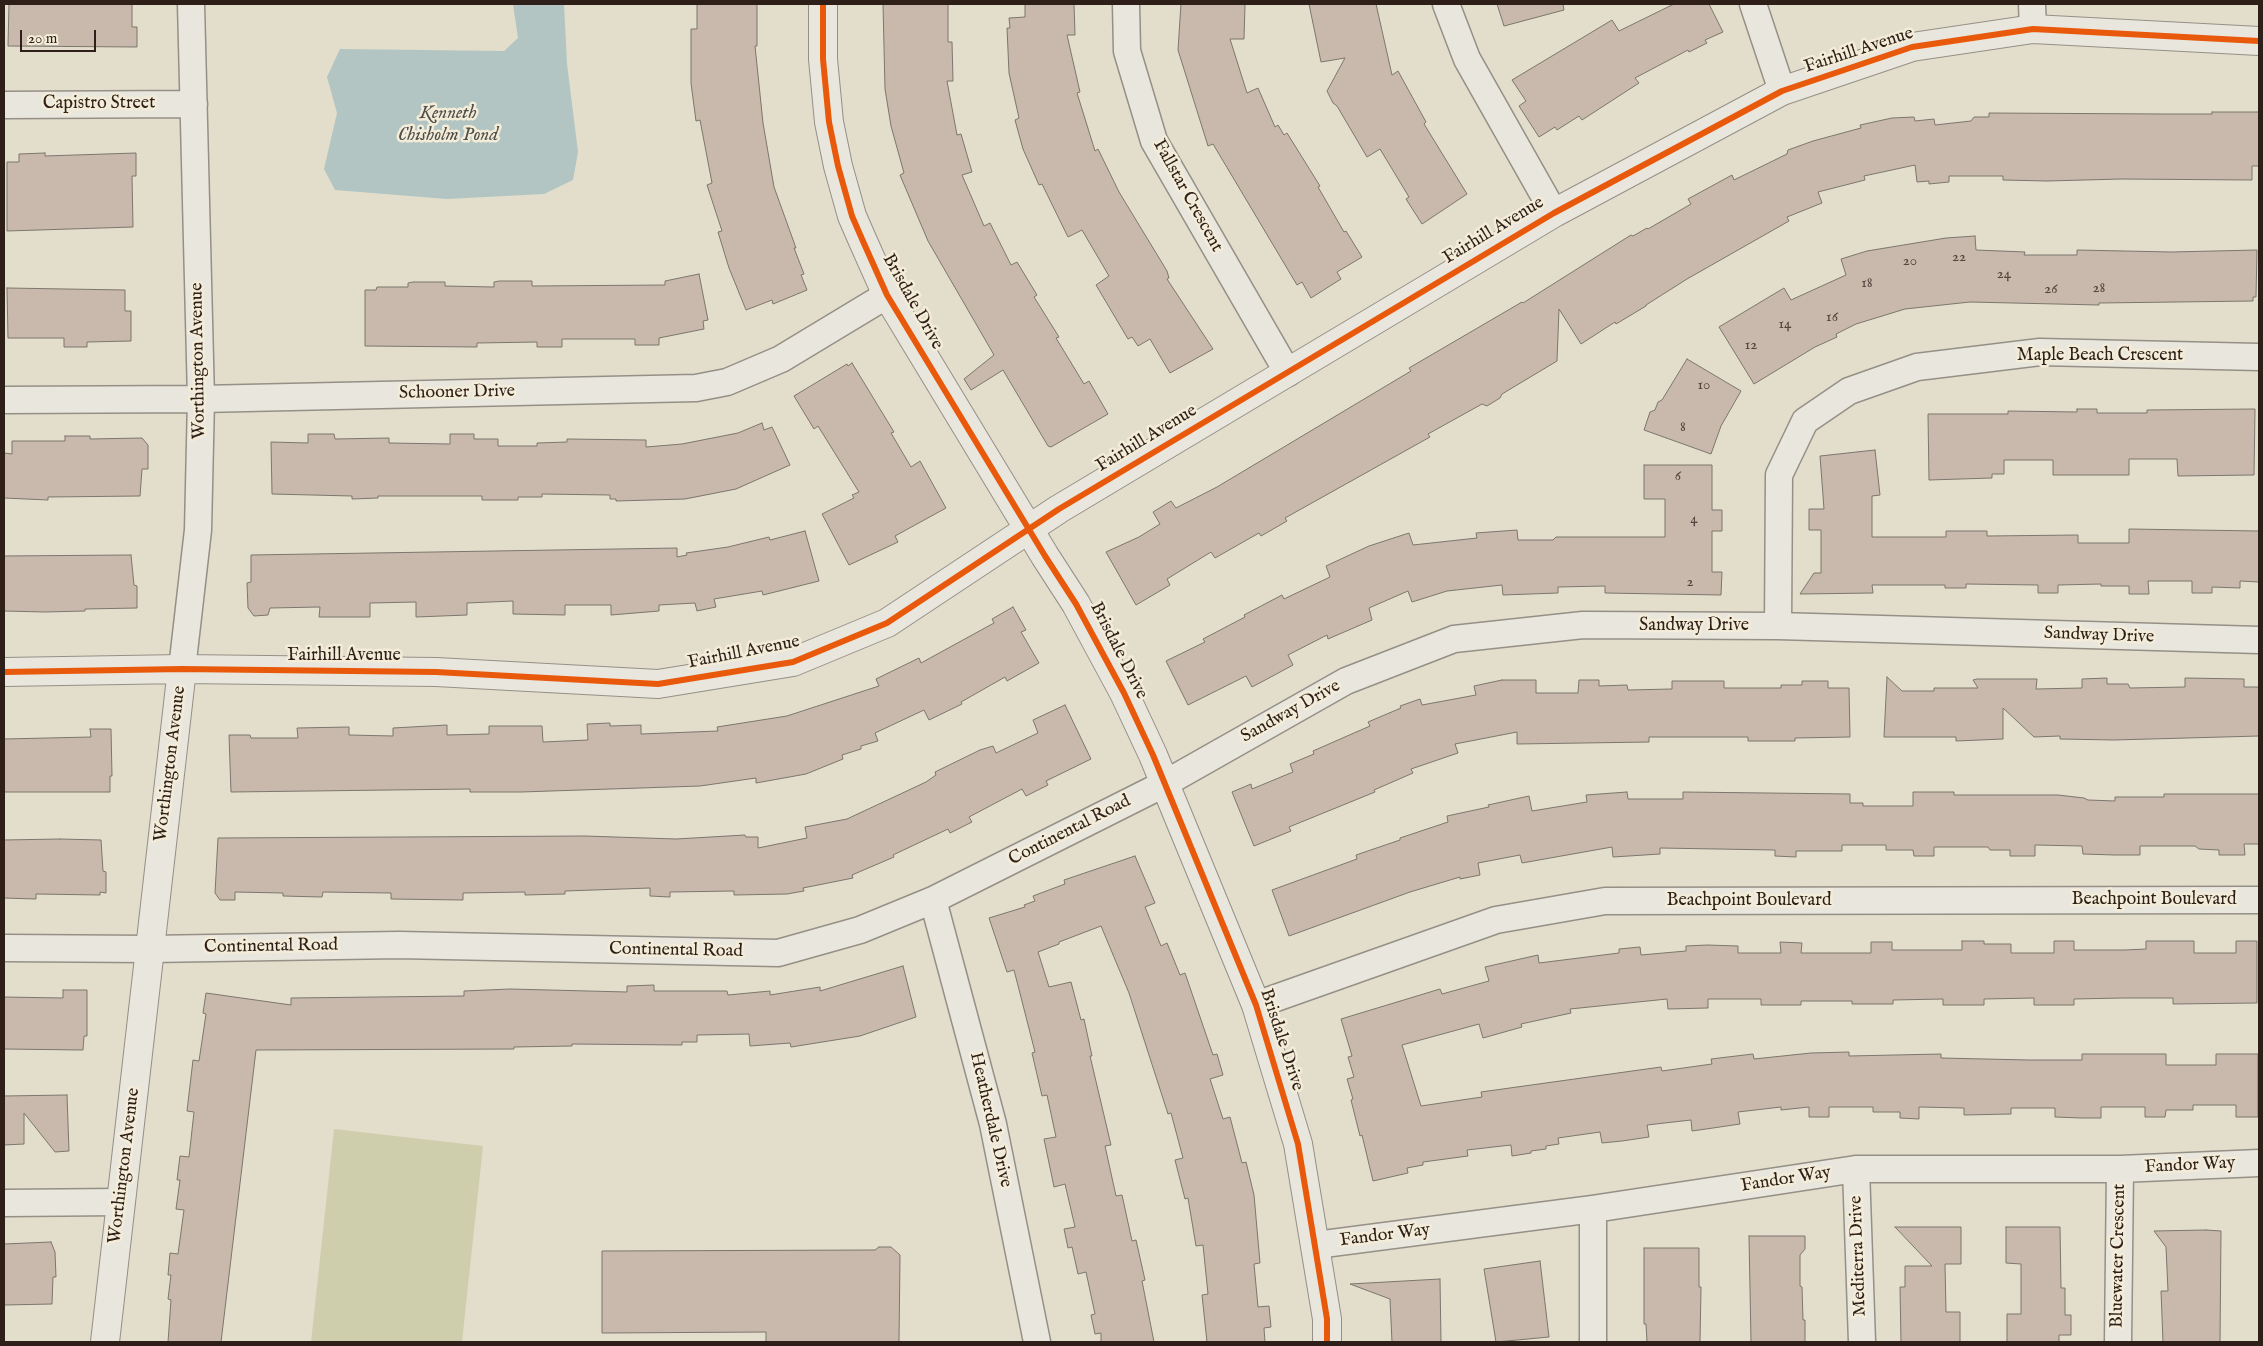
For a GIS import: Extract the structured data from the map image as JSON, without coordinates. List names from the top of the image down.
{
  "streets": {
    "street": [
      "Fairhill Avenue",
      "Capistro Street",
      "Fallstar Crescent",
      "Brisdale Drive",
      "Maple Beach Crescent",
      "Worthington Avenue",
      "Schooner Drive",
      "Sandway Drive",
      "Continental Road",
      "Beachpoint Boulevard",
      "Heatherdale Drive",
      "Fandor Way",
      "Mediterra Drive",
      "Bluewater Crescent"
    ]
  },
  "crossings": [
    ["Fairhill Avenue", "Fallstar Crescent"],
    ["Fairhill Avenue", "Brisdale Drive"],
    ["Fairhill Avenue", "Worthington Avenue"],
    ["Capistro Street", "Worthington Avenue"],
    ["Brisdale Drive", "Schooner Drive"],
    ["Brisdale Drive", "Sandway Drive"],
    ["Brisdale Drive", "Continental Road"],
    ["Brisdale Drive", "Beachpoint Boulevard"],
    ["Brisdale Drive", "Fandor Way"],
    ["Maple Beach Crescent", "Sandway Drive"],
    ["Worthington Avenue", "Schooner Drive"],
    ["Worthington Avenue", "Continental Road"],
    ["Sandway Drive", "Continental Road"],
    ["Continental Road", "Heatherdale Drive"],
    ["Fandor Way", "Mediterra Drive"],
    ["Fandor Way", "Bluewater Crescent"]
  ],
  "water": ["Kenneth Chisholm Pond"],
  "house_numbers": [
    "22",
    "20",
    "24",
    "18",
    "28",
    "26",
    "16",
    "14",
    "12",
    "10",
    "8",
    "6",
    "4",
    "2"
  ],
  "scale_bar": "20 m"
}
